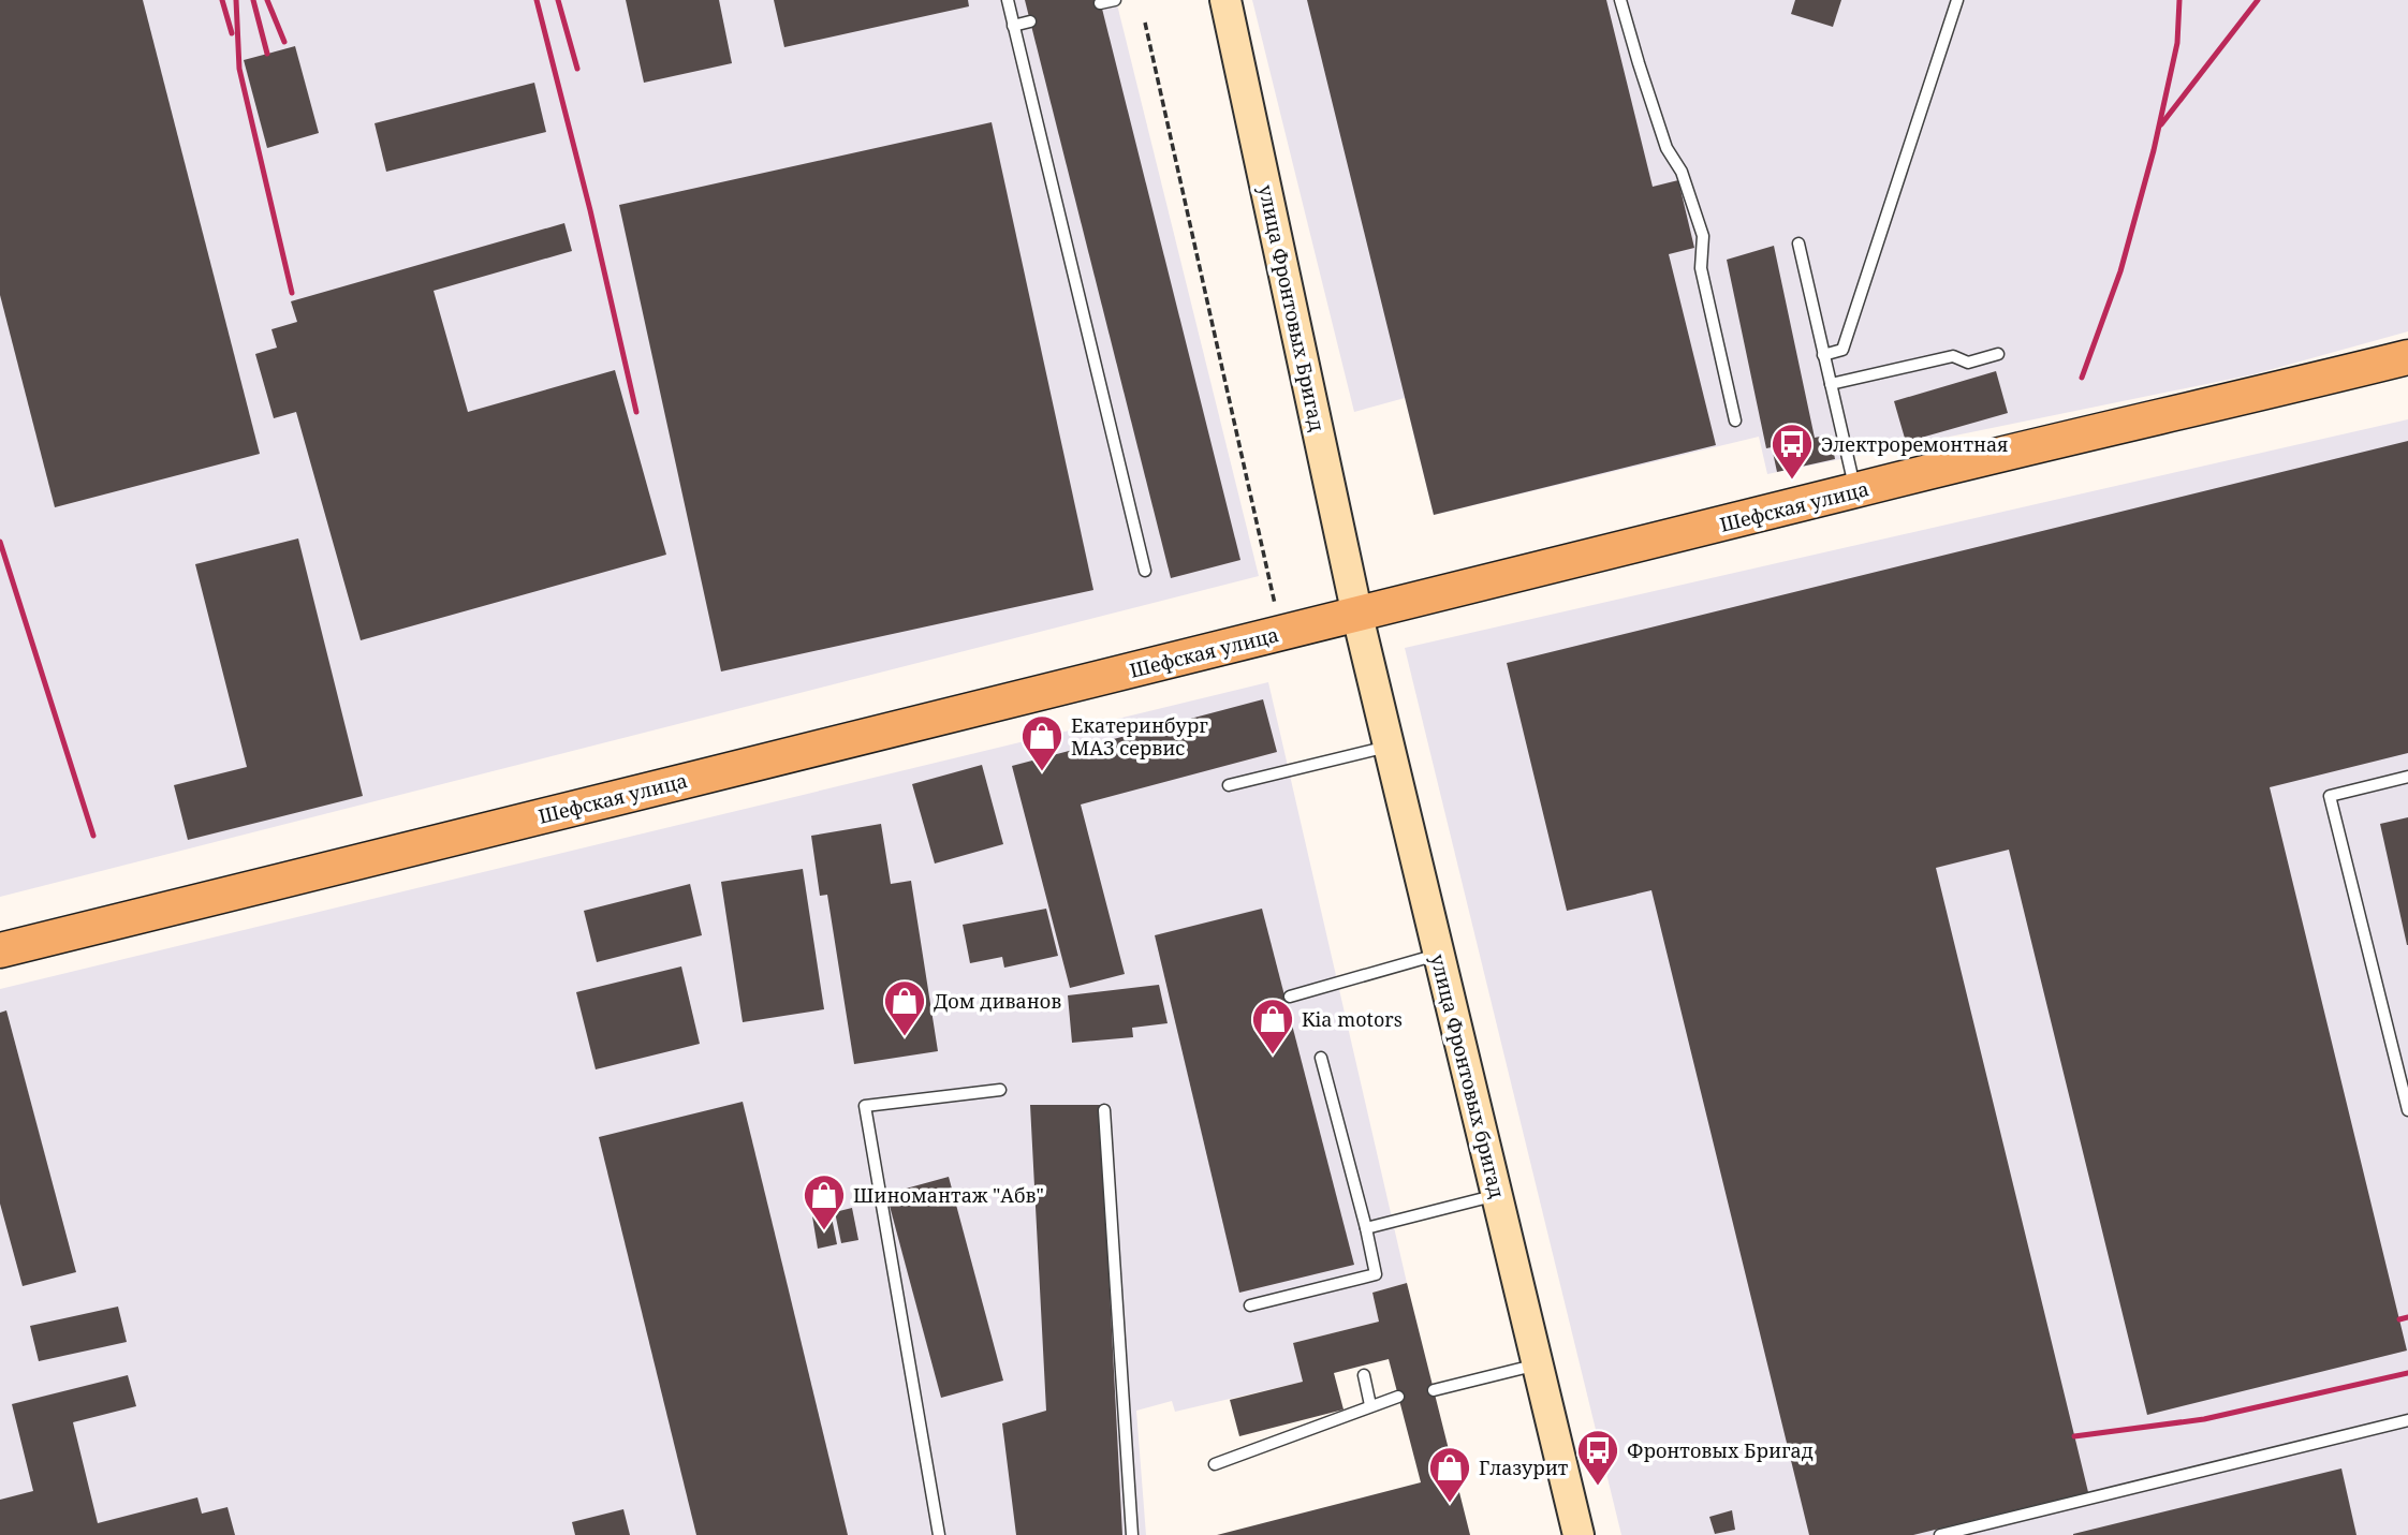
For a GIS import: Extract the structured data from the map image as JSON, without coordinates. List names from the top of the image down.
{
  "streets": {
    "main road": ["улица Фронтовых Бригад", "Шефская улица", "улица Фронтовых бригад"]
  },
  "crossings": [
    ["улица Фронтовых Бригад", "Шефская улица"],
    ["улица Фронтовых Бригад", "улица Фронтовых бригад"],
    ["Шефская улица", "улица Фронтовых бригад"]
  ],
  "places": {
    "bus stop": ["Электроремонтная", "Фронтовых Бригад"],
    "shop": [
      "Екатеринбург МАЗ сервис",
      "Дом диванов",
      "Kia motors",
      "Шиномантаж \"Абв\"",
      "Глазурит"
    ]
  }
}
